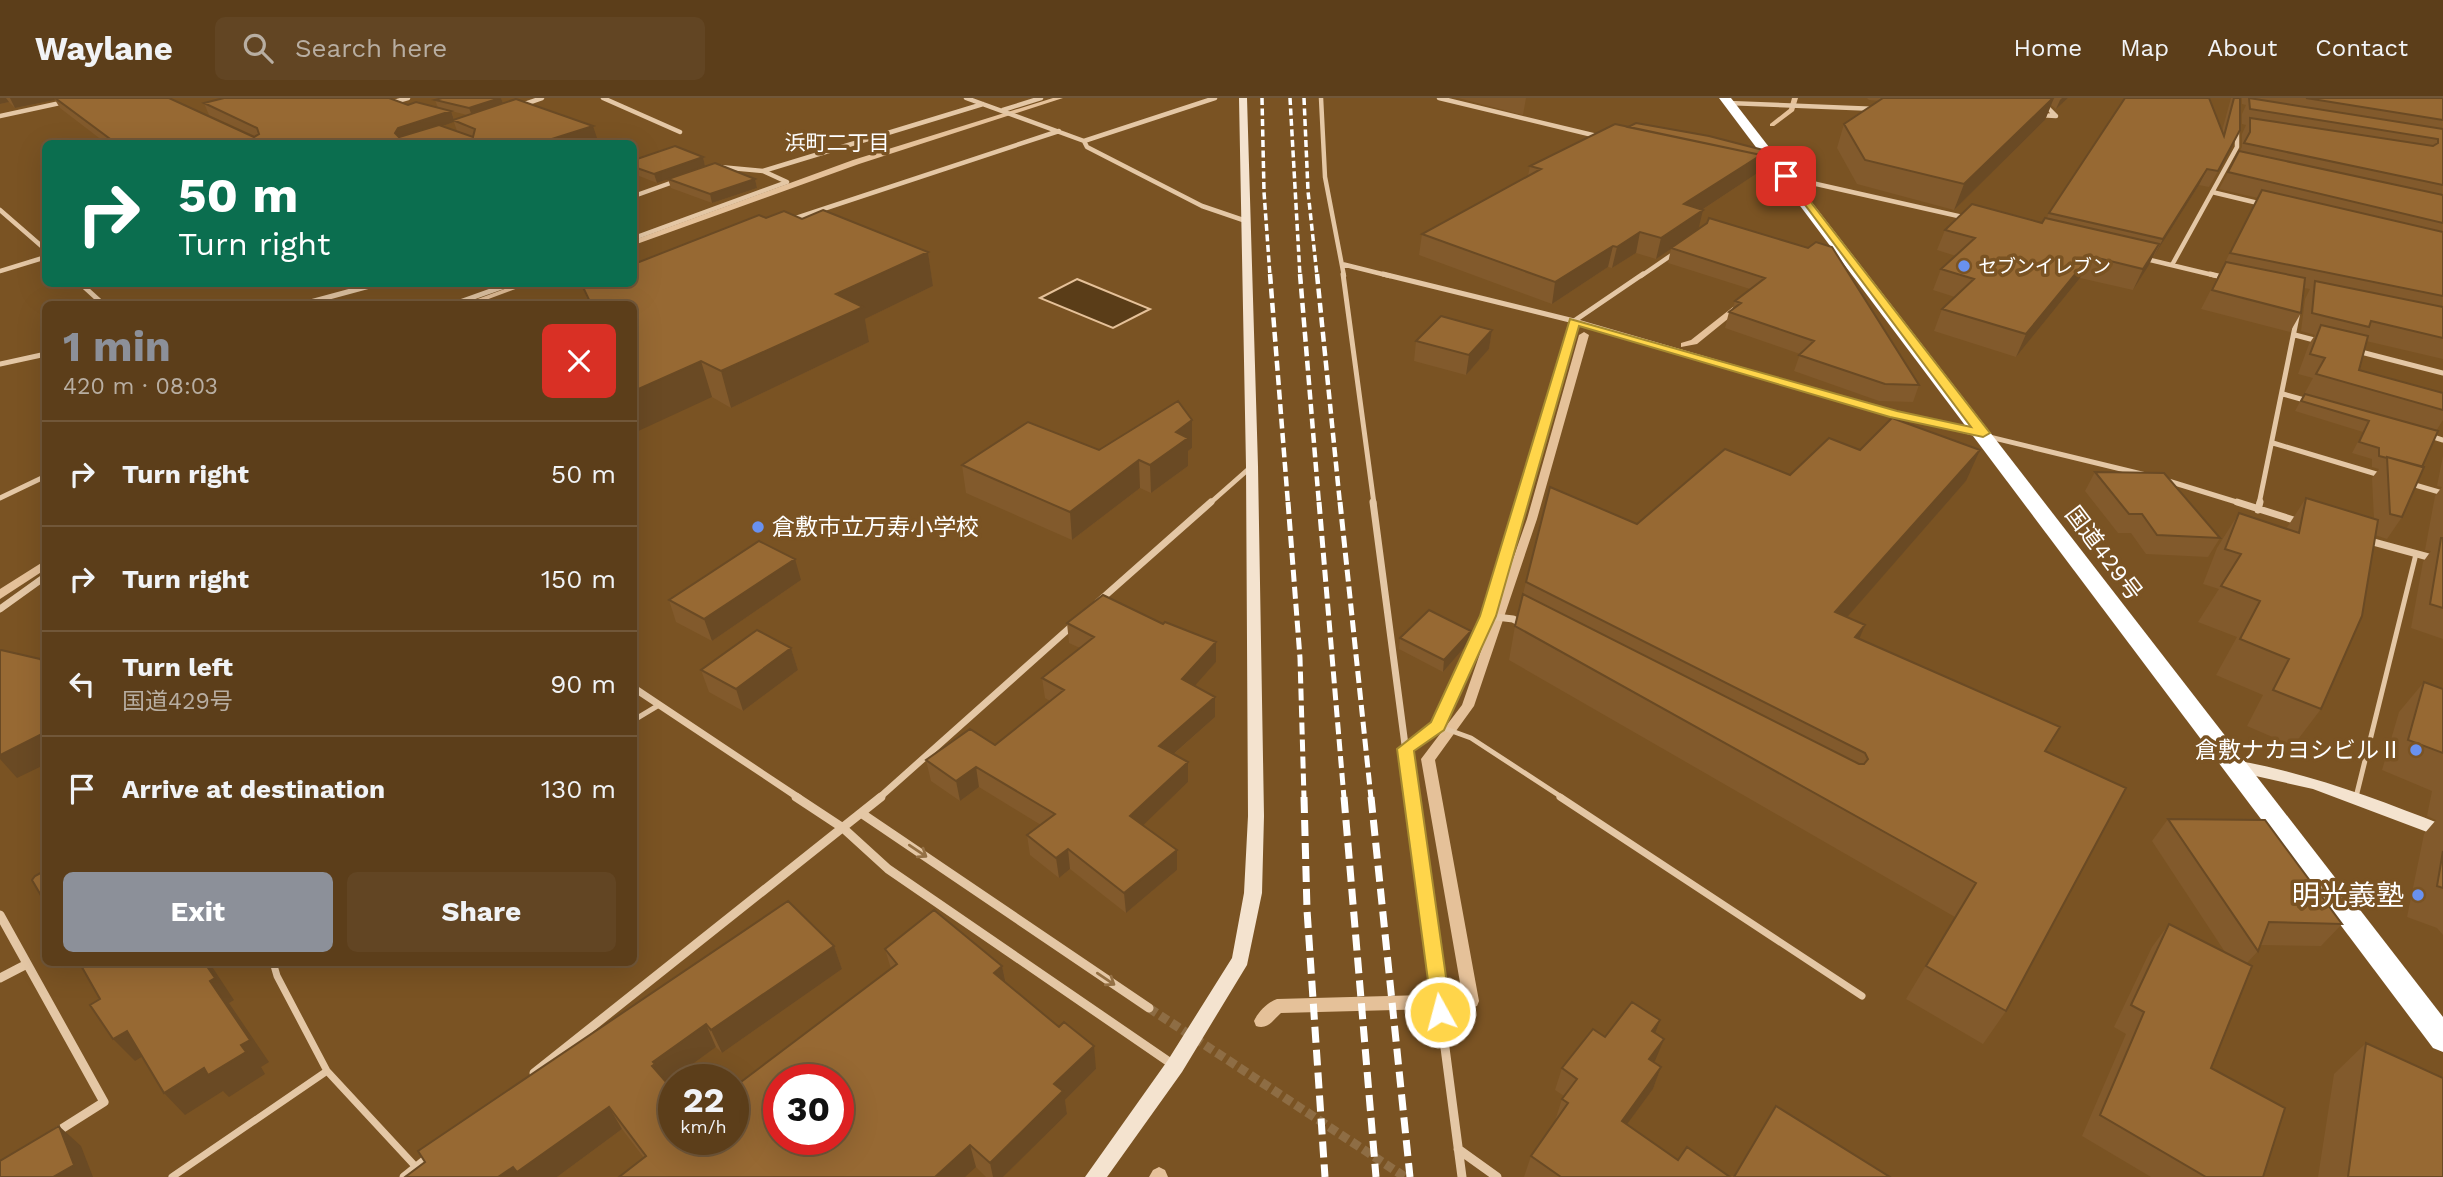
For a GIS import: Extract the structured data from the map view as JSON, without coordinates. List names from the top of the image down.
{
  "streets": {
    "highway": ["国道429号"]
  },
  "districts": ["浜町二丁目"],
  "places": [
    "セブンイレブン",
    "倉敷市立万寿小学校",
    "倉敷ナカヨシビルⅡ",
    "明光義塾"
  ],
  "page": {
    "header": "Waylane",
    "search": "Search here",
    "nav": [
      "Home",
      "Map",
      "About",
      "Contact"
    ],
    "turn": ["50 m", "Turn right"],
    "heading": ["1 min", "420 m · 08:03"],
    "list": [
      {
        "name": "Turn right",
        "value": "50 m"
      },
      {
        "name": "Turn right",
        "value": "150 m"
      },
      {
        "name": "Turn left",
        "note": "国道429号",
        "value": "90 m"
      },
      {
        "name": "Arrive at destination",
        "value": "130 m"
      }
    ],
    "buttons": ["Exit", "Share"],
    "speed": "22 km/h",
    "limit": "30"
  }
}
